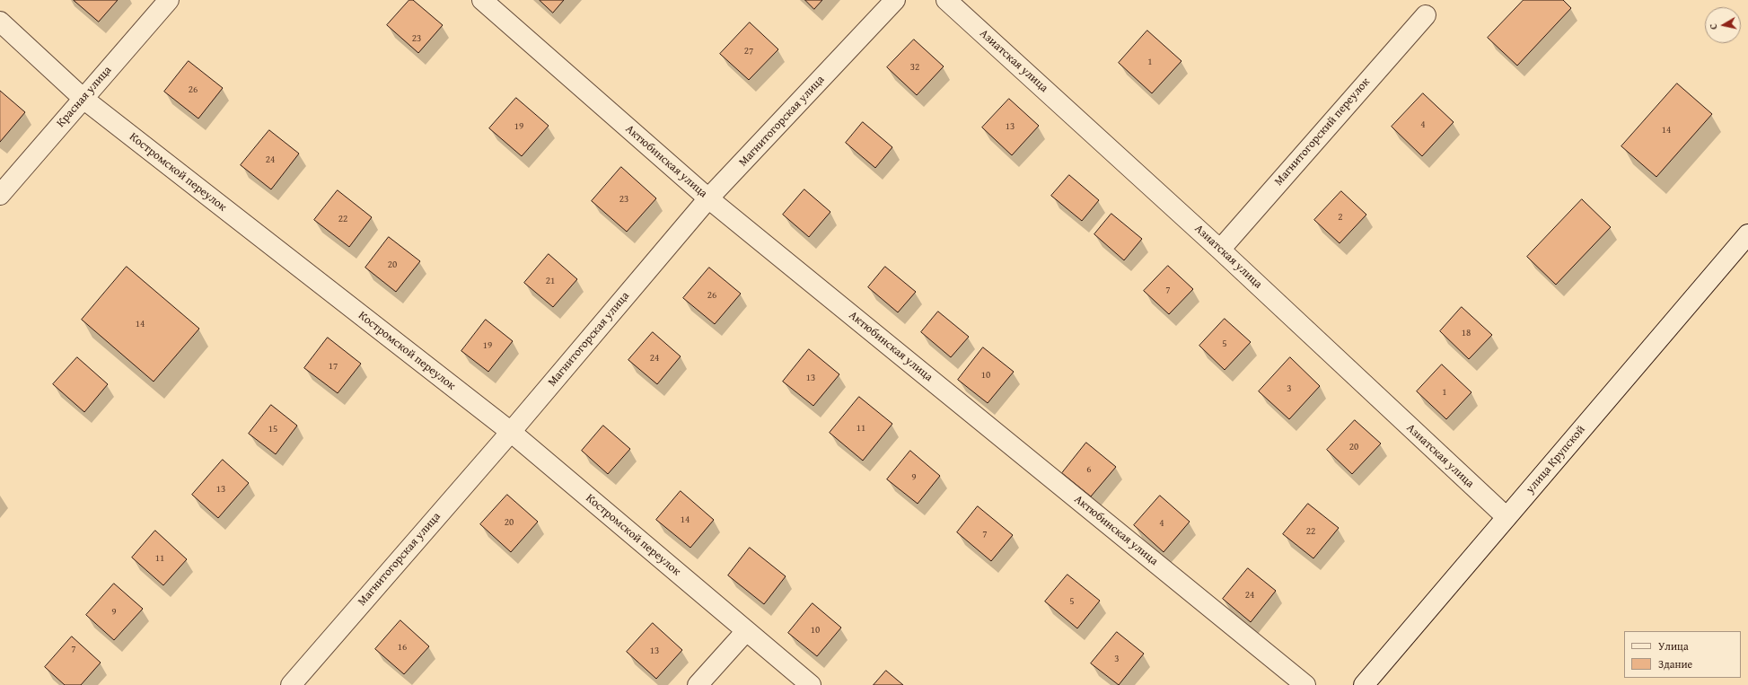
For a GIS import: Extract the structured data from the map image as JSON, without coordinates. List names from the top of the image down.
{
  "streets": {
    "street": [
      "Азиатская улица",
      "Красная улица",
      "Магнитогорская улица",
      "Магнитогорский переулок",
      "Актюбинская улица",
      "Костромской переулок",
      "улица Крупской"
    ]
  },
  "crossings": [
    ["Азиатская улица", "Магнитогорский переулок"],
    ["Азиатская улица", "улица Крупской"],
    ["Красная улица", "Костромской переулок"],
    ["Магнитогорская улица", "Актюбинская улица"],
    ["Магнитогорская улица", "Костромской переулок"]
  ],
  "house_numbers": [
    "23",
    "27",
    "1",
    "32",
    "26",
    "4",
    "19",
    "13",
    "14",
    "24",
    "23",
    "2",
    "22",
    "20",
    "21",
    "7",
    "26",
    "14",
    "18",
    "5",
    "19",
    "24",
    "17",
    "10",
    "13",
    "3",
    "1",
    "11",
    "15",
    "20",
    "6",
    "9",
    "13",
    "14",
    "20",
    "4",
    "22",
    "7",
    "11",
    "24",
    "5",
    "9",
    "10",
    "16",
    "7",
    "13",
    "3"
  ],
  "legend": ["Улица", "Здание"],
  "north": "left"
}
